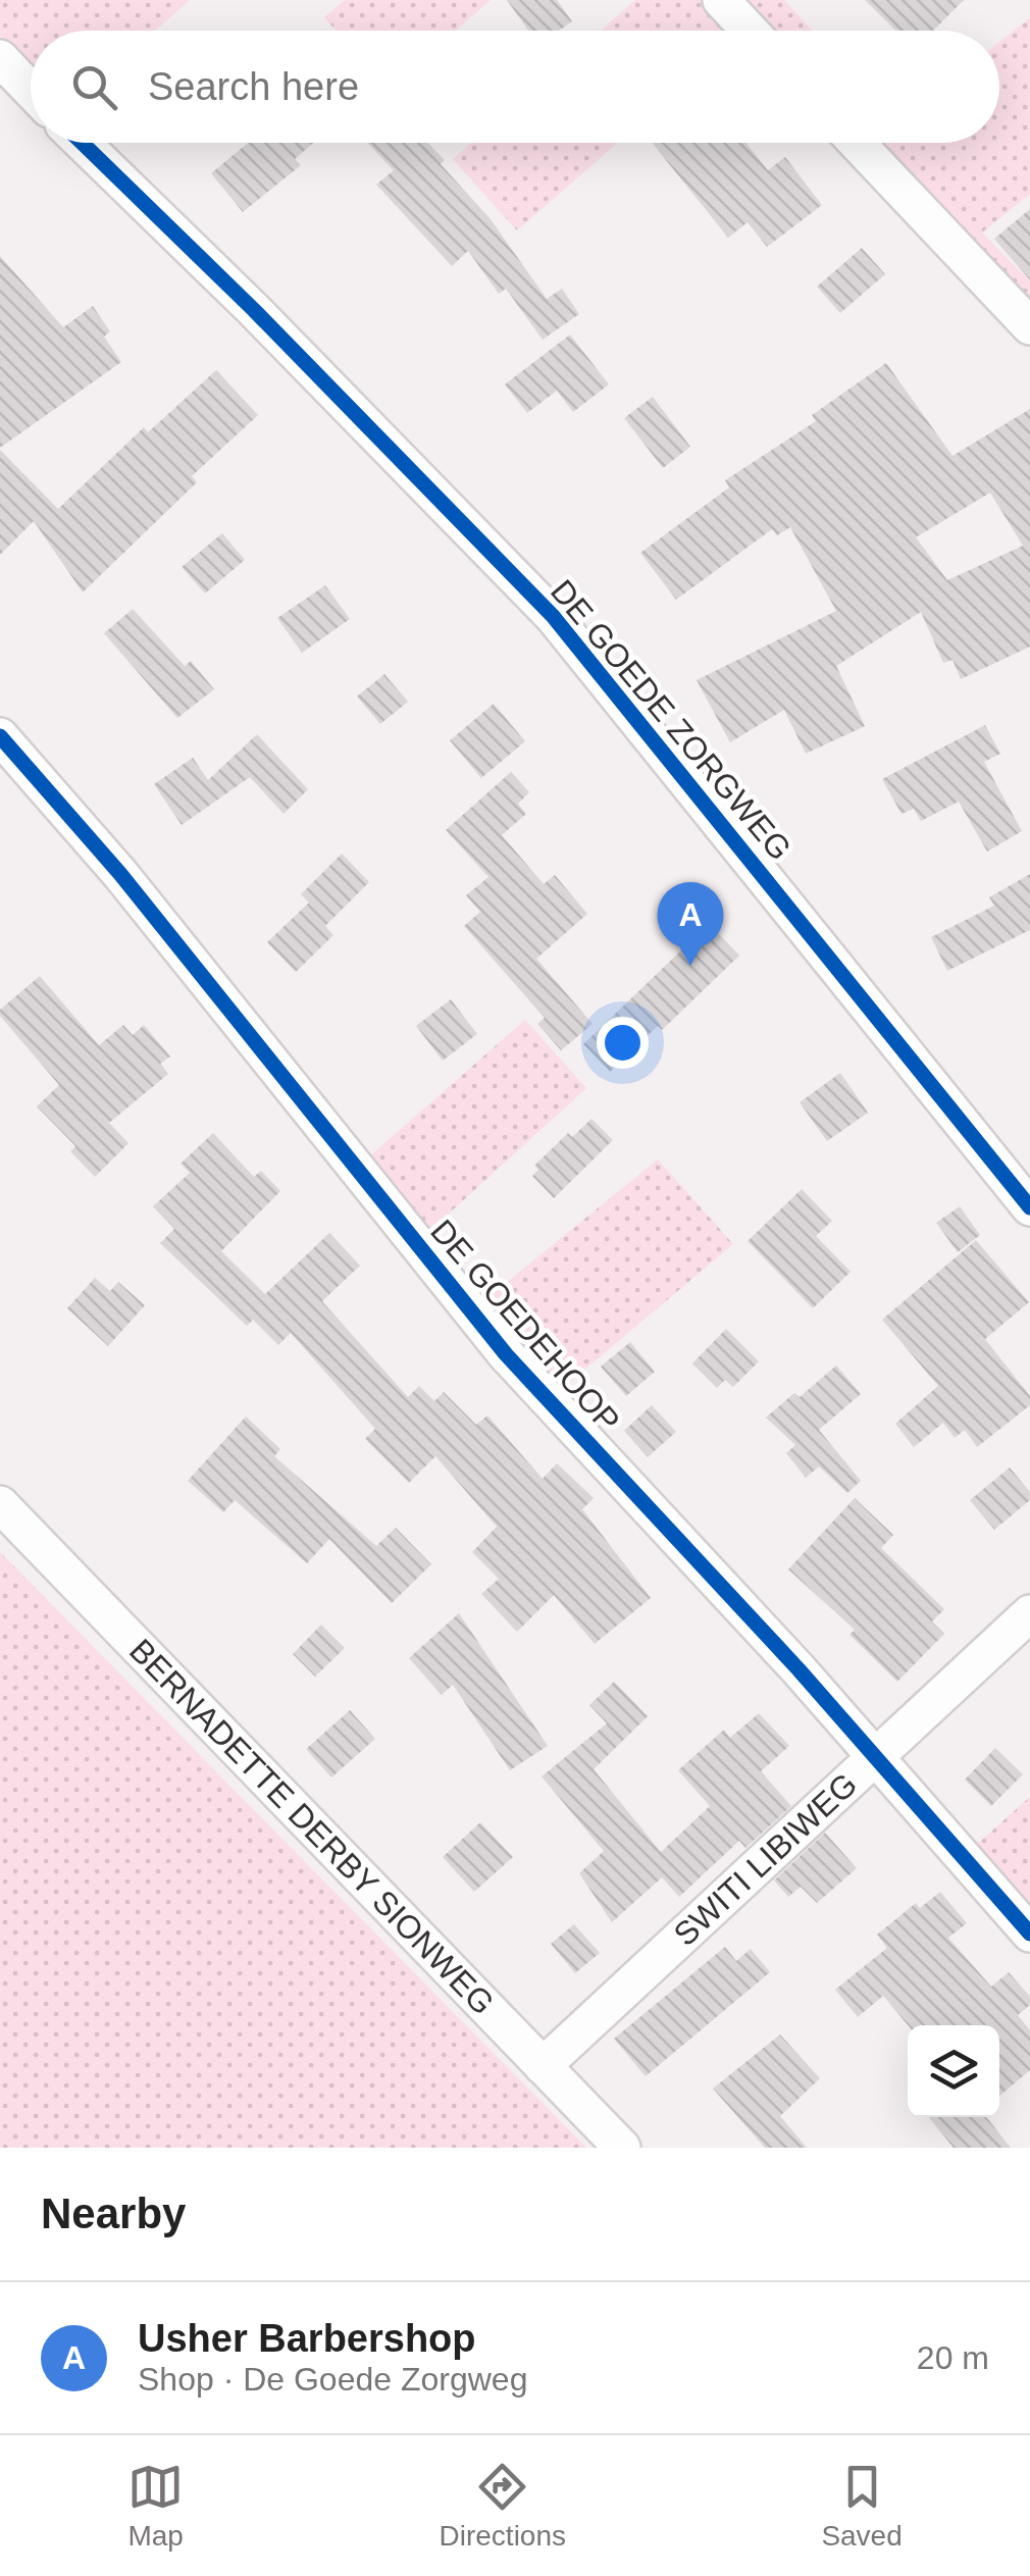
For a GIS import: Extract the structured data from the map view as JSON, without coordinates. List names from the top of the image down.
{
  "streets": {
    "street": [
      "DE GOEDE ZORGWEG",
      "DE GOEDEHOOP",
      "BERNADETTE DERBY SIONWEG",
      "SWITI LIBIWEG"
    ]
  },
  "crossings": [
    ["DE GOEDEHOOP", "SWITI LIBIWEG"],
    ["BERNADETTE DERBY SIONWEG", "SWITI LIBIWEG"]
  ],
  "page": {
    "search": "Search here",
    "pins": "A",
    "heading": "Nearby",
    "list": [
      {
        "mark": "A",
        "name": "Usher Barbershop",
        "note": "Shop · De Goede Zorgweg",
        "value": "20 m"
      }
    ],
    "nav": ["Map", "Directions", "Saved"]
  }
}
